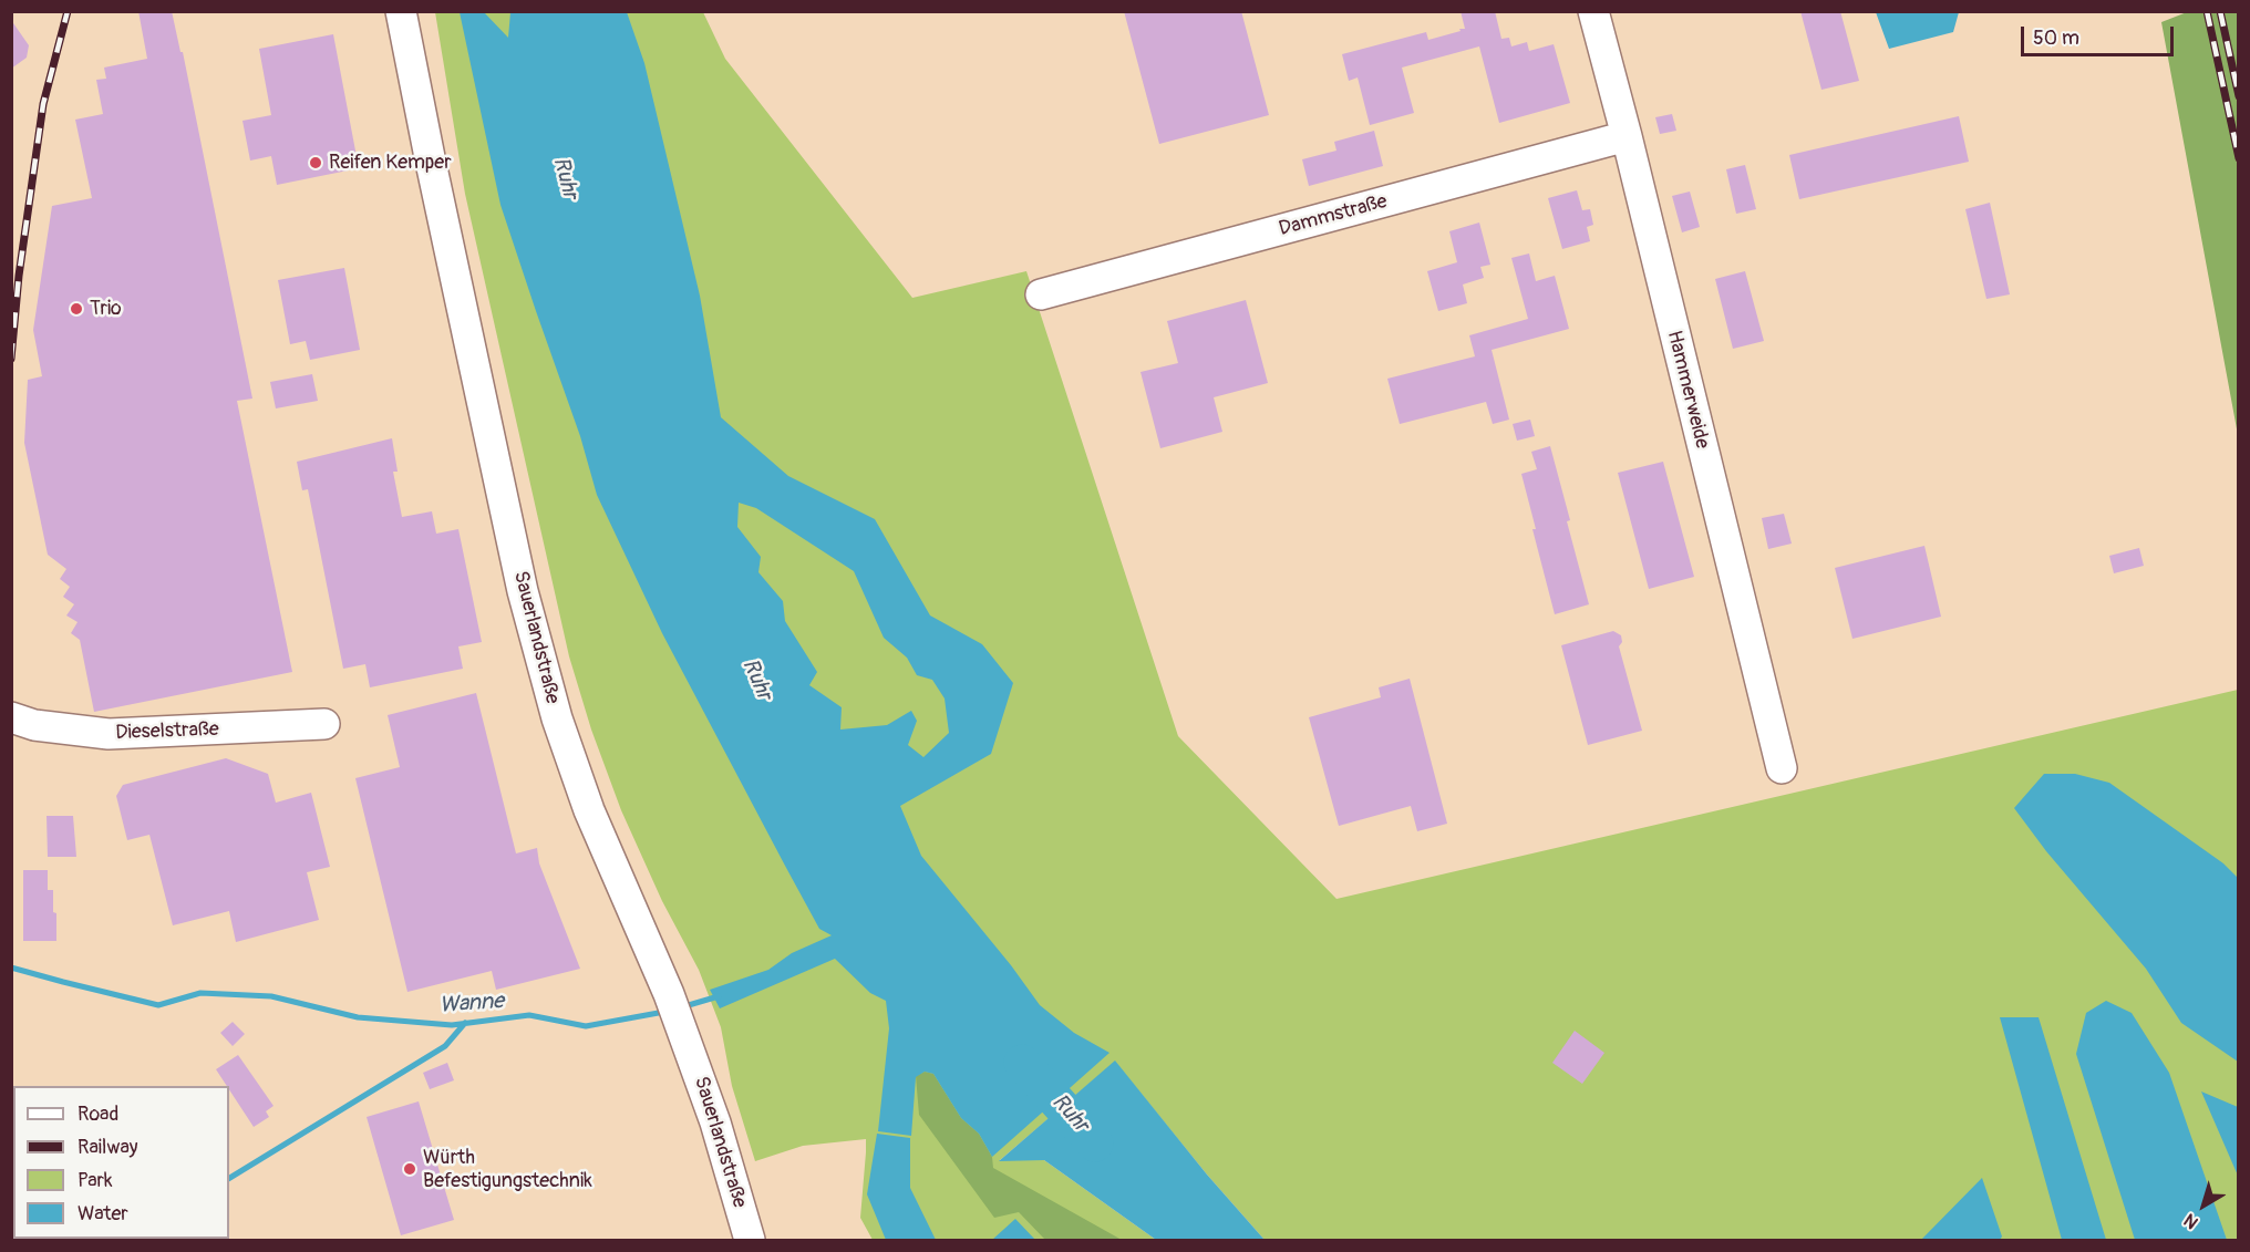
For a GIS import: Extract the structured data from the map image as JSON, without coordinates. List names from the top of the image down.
{
  "streets": {
    "street": [
      "Dammstraße",
      "Hammerweide",
      "Sauerlandstraße",
      "Dieselstraße"
    ]
  },
  "crossings": [
    ["Dammstraße", "Hammerweide"]
  ],
  "water": ["Ruhr", "Wanne"],
  "places": ["Reifen Kemper", "Trio", "Würth Befestigungstechnik"],
  "legend": [
    "Road",
    "Railway",
    "Park",
    "Water"
  ],
  "scale_bar": "50 m",
  "north": "bottom left"
}
